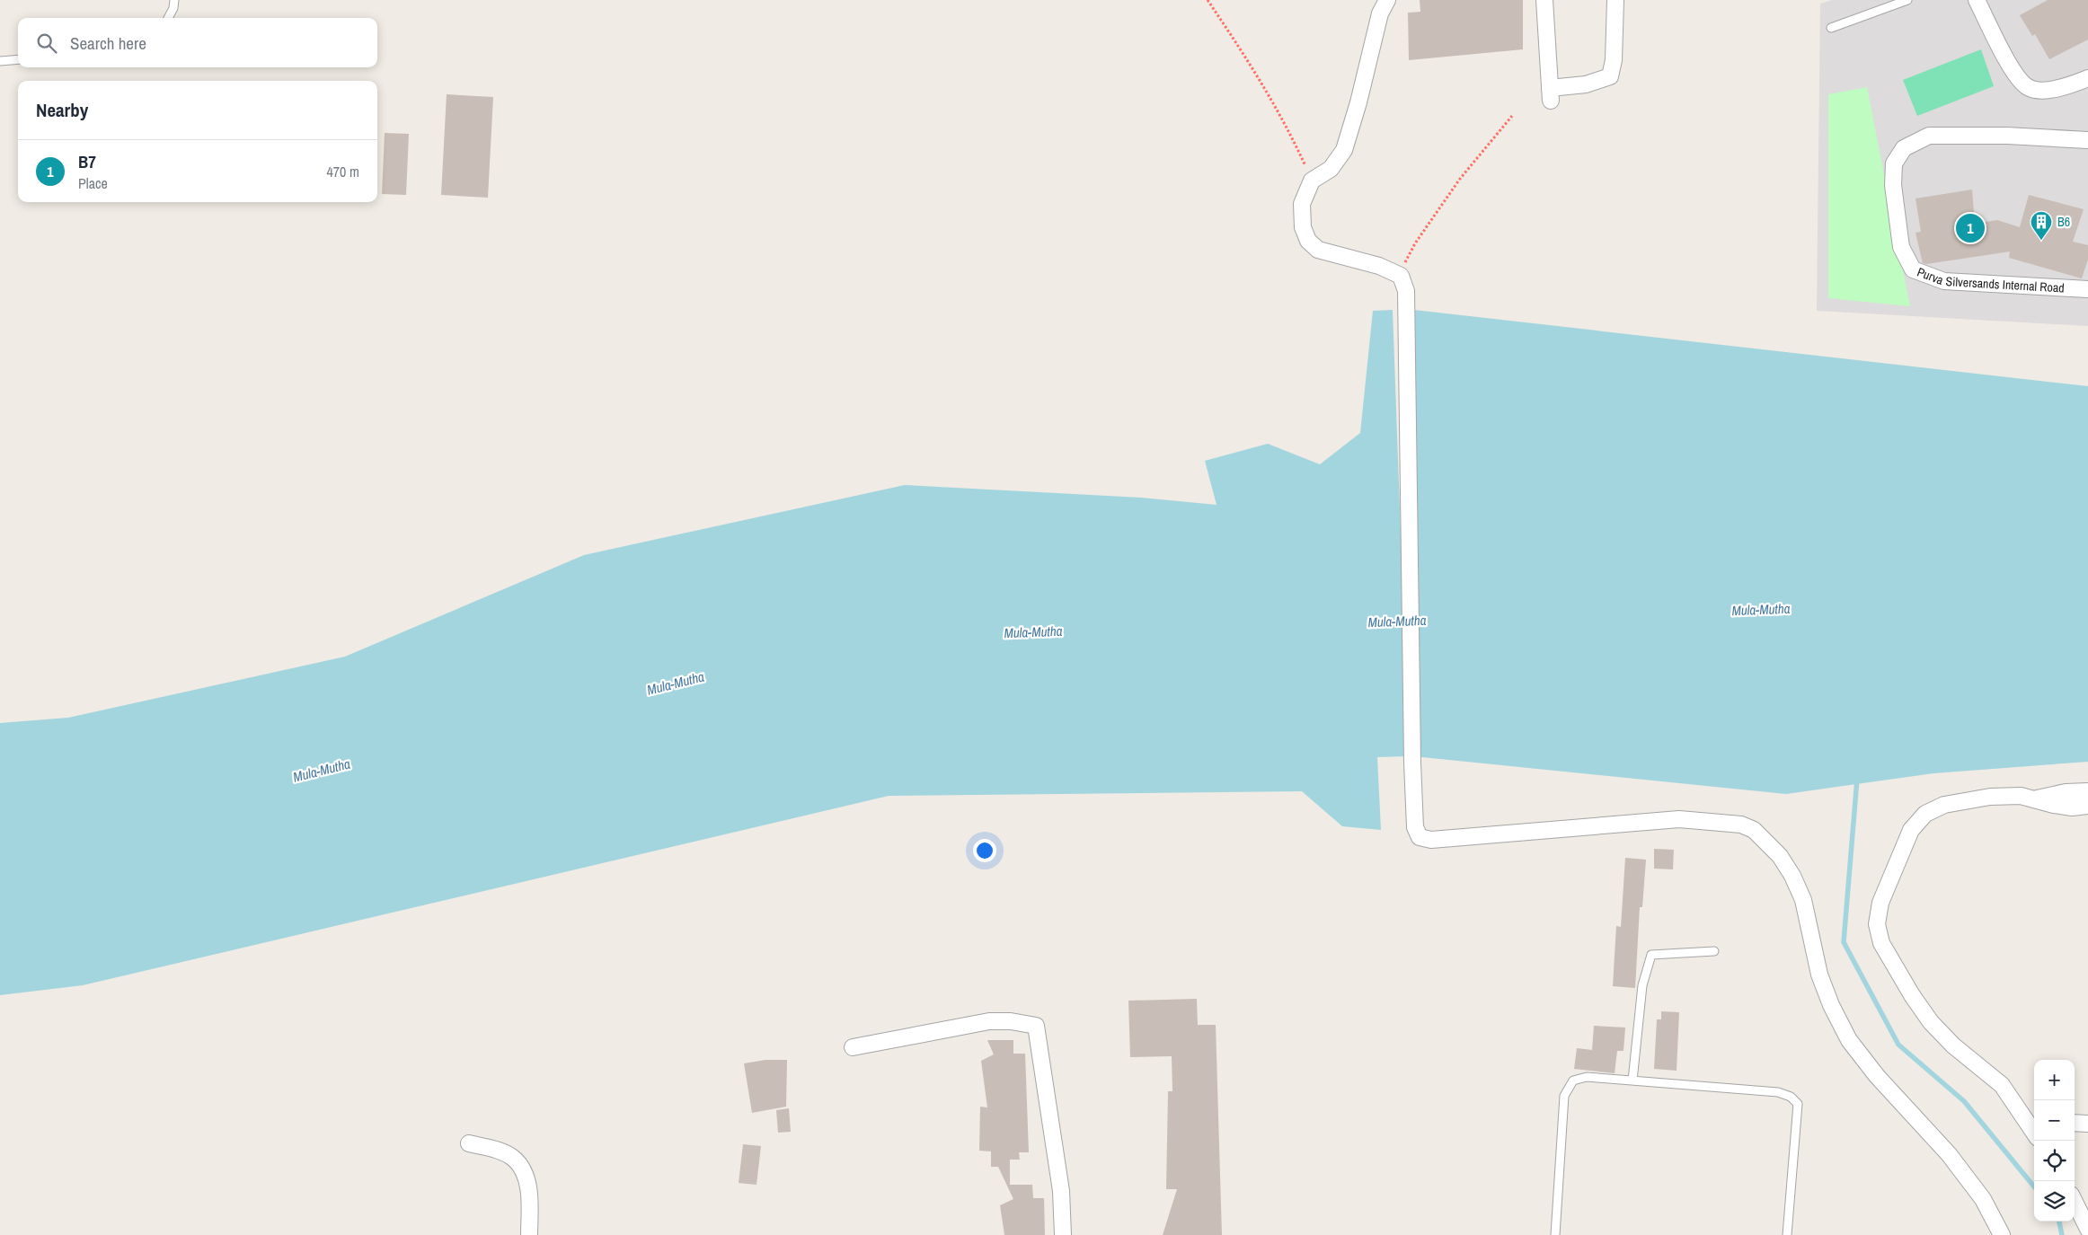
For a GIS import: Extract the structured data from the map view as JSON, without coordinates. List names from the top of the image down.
{
  "streets": {
    "street": ["Purva Silversands Internal Road"]
  },
  "water": ["Mula-Mutha"],
  "places": {
    "building": ["B6"]
  },
  "page": {
    "search": "Search here",
    "heading": "Nearby",
    "list": [
      {
        "mark": "1",
        "name": "B7",
        "note": "Place",
        "value": "470 m"
      }
    ],
    "pins": "1",
    "map_buttons": ["+", "−"]
  }
}
